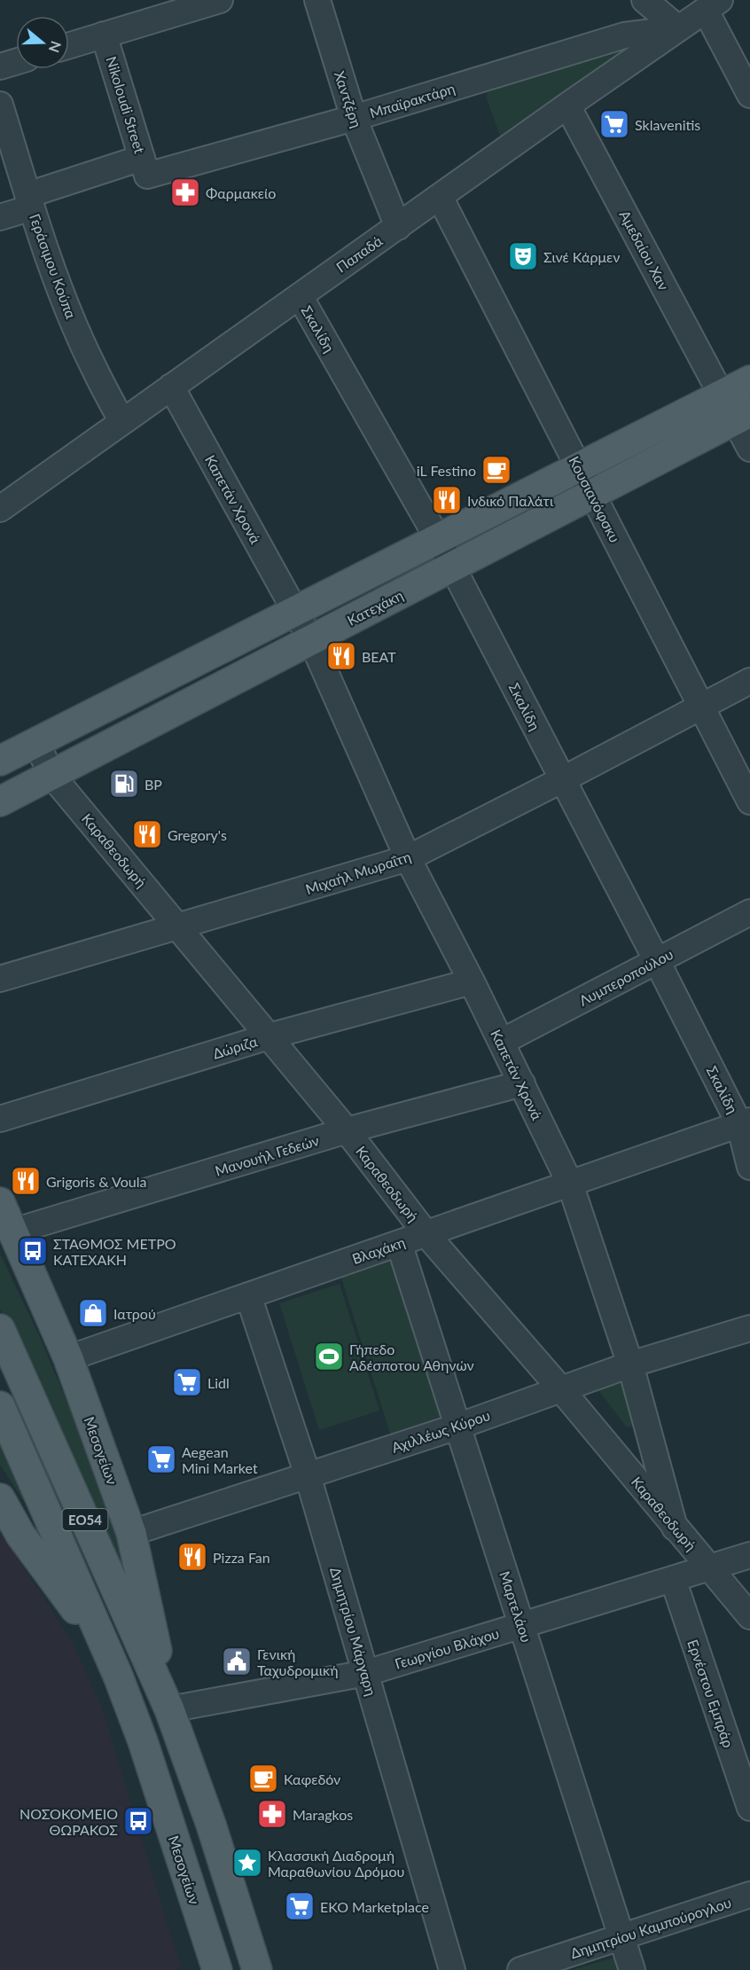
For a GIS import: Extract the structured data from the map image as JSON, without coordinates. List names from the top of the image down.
{
  "streets": {
    "main road": ["Κατεχάκη", "Μεσογείων", "ΕΟ54"],
    "street": [
      "Χαντζέρη",
      "Μπαϊρακτάρη",
      "Nikoloudi Street",
      "Αμεδαίου Χαν",
      "Παπαδά",
      "Γεράσιμου Κούπα",
      "Σκαλίδη",
      "Καπετάν Χρονά",
      "Κουσιανόφσκυ",
      "Καραθεοδωρή",
      "Μιχαήλ Μωραΐτη",
      "Λυμπεροπούλου",
      "Δώριζα",
      "Μανουήλ Γεδεών",
      "Βλαχάκη",
      "Αχιλλέως Κύρου",
      "Μαρτελάου",
      "Δημητρίου Μάργαρη",
      "Γεωργίου Βλάχου",
      "Ερνέστου Εμπράρ",
      "Δημητρίου Καμπούρογλου"
    ]
  },
  "crossings": [
    ["Χαντζέρη", "Μπαϊρακτάρη"],
    ["Χαντζέρη", "Παπαδά"],
    ["Μπαϊρακτάρη", "Nikoloudi Street"],
    ["Μπαϊρακτάρη", "Παπαδά"],
    ["Μπαϊρακτάρη", "Γεράσιμου Κούπα"],
    ["Αμεδαίου Χαν", "Παπαδά"],
    ["Αμεδαίου Χαν", "Κατεχάκη"],
    ["Παπαδά", "Γεράσιμου Κούπα"],
    ["Παπαδά", "Σκαλίδη"],
    ["Παπαδά", "Καπετάν Χρονά"],
    ["Παπαδά", "Κουσιανόφσκυ"],
    ["Σκαλίδη", "Κατεχάκη"],
    ["Σκαλίδη", "Μιχαήλ Μωραΐτη"],
    ["Σκαλίδη", "Λυμπεροπούλου"],
    ["Σκαλίδη", "Βλαχάκη"],
    ["Καπετάν Χρονά", "Κατεχάκη"],
    ["Καπετάν Χρονά", "Καραθεοδωρή"],
    ["Καπετάν Χρονά", "Μιχαήλ Μωραΐτη"],
    ["Καπετάν Χρονά", "Λυμπεροπούλου"],
    ["Καπετάν Χρονά", "Δώριζα"],
    ["Καπετάν Χρονά", "Μανουήλ Γεδεών"],
    ["Καπετάν Χρονά", "Βλαχάκη"],
    ["Καπετάν Χρονά", "Αχιλλέως Κύρου"],
    ["Κουσιανόφσκυ", "Κατεχάκη"],
    ["Κουσιανόφσκυ", "Μιχαήλ Μωραΐτη"],
    ["Κατεχάκη", "Καραθεοδωρή"],
    ["Καραθεοδωρή", "Μιχαήλ Μωραΐτη"],
    ["Καραθεοδωρή", "Δώριζα"],
    ["Καραθεοδωρή", "Μανουήλ Γεδεών"],
    ["Καραθεοδωρή", "Βλαχάκη"],
    ["Καραθεοδωρή", "Αχιλλέως Κύρου"],
    ["Καραθεοδωρή", "Γεωργίου Βλάχου"],
    ["Μανουήλ Γεδεών", "Μεσογείων"],
    ["Βλαχάκη", "Μεσογείων"],
    ["Βλαχάκη", "Μαρτελάου"],
    ["Βλαχάκη", "Δημητρίου Μάργαρη"],
    ["Αχιλλέως Κύρου", "Μεσογείων"],
    ["Αχιλλέως Κύρου", "Μαρτελάου"],
    ["Αχιλλέως Κύρου", "Δημητρίου Μάργαρη"],
    ["Μεσογείων", "Γεωργίου Βλάχου"],
    ["Μαρτελάου", "Γεωργίου Βλάχου"],
    ["Μαρτελάου", "Δημητρίου Καμπούρογλου"],
    ["Δημητρίου Μάργαρη", "Γεωργίου Βλάχου"],
    ["Γεωργίου Βλάχου", "Ερνέστου Εμπράρ"]
  ],
  "places": {
    "supermarket": [
      "Sklavenitis",
      "Lidl",
      "Aegean Mini Market",
      "EKO Marketplace"
    ],
    "pharmacy": ["Φαρμακείο", "Maragkos"],
    "theatre": ["Σινέ Κάρμεν"],
    "cafe": ["iL Festino", "Καφεδόν"],
    "restaurant": [
      "Ινδικό Παλάτι",
      "ΒΕΑΤ",
      "Gregory's",
      "Grigoris & Voula",
      "Pizza Fan"
    ],
    "fuel station": ["BP"],
    "bus stop": ["ΣΤΑΘΜΟΣ ΜΕΤΡΟ ΚΑΤΕΧΑΚΗ", "ΝΟΣΟΚΟΜΕΙΟ ΘΩΡΑΚΟΣ"],
    "shop": ["Ιατρού"],
    "sports": ["Γήπεδο Αδέσποτου Αθηνών"],
    "public building": ["Γενική Ταχυδρομική"],
    "place": ["Κλασσική Διαδρομή Μαραθωνίου Δρόμου"]
  },
  "north": "right"
}
